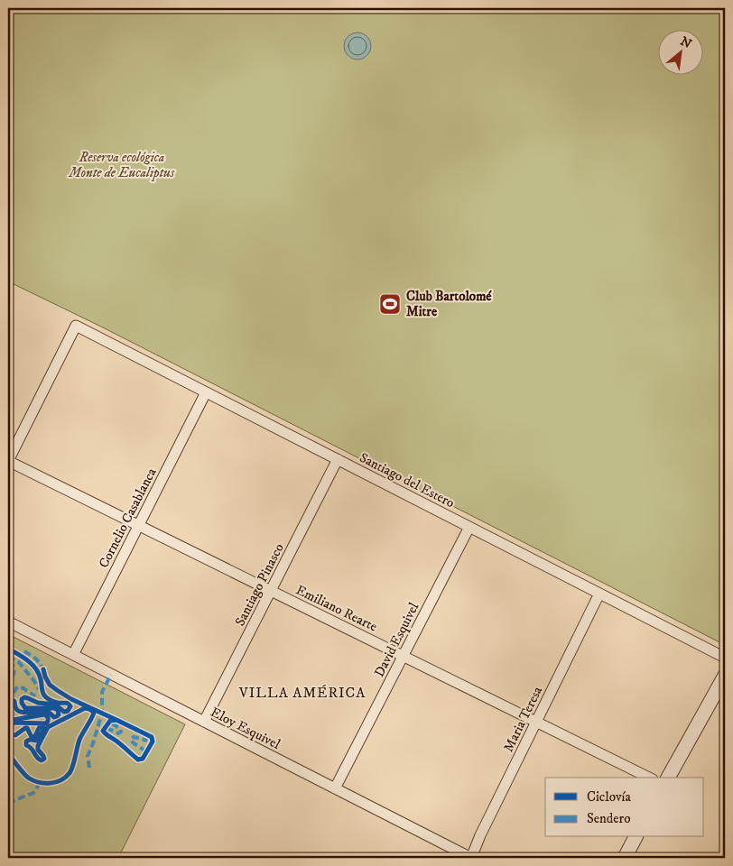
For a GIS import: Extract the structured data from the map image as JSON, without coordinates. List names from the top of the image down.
{
  "streets": {
    "street": [
      "Santiago del Estero",
      "Cornelio Casablanca",
      "Santiago Pinasco",
      "Emiliano Rearte",
      "David Esquivel",
      "Maria Teresa",
      "Eloy Esquivel"
    ]
  },
  "crossings": [
    ["Santiago del Estero", "Cornelio Casablanca"],
    ["Santiago del Estero", "Santiago Pinasco"],
    ["Santiago del Estero", "Emiliano Rearte"],
    ["Santiago del Estero", "David Esquivel"],
    ["Santiago del Estero", "Maria Teresa"],
    ["Cornelio Casablanca", "Emiliano Rearte"],
    ["Cornelio Casablanca", "Eloy Esquivel"],
    ["Santiago Pinasco", "Emiliano Rearte"],
    ["Santiago Pinasco", "Eloy Esquivel"],
    ["Emiliano Rearte", "David Esquivel"],
    ["Emiliano Rearte", "Maria Teresa"],
    ["David Esquivel", "Eloy Esquivel"],
    ["Maria Teresa", "Eloy Esquivel"]
  ],
  "districts": ["VILLA AMÉRICA"],
  "parks": ["Reserva ecológica Monte de Eucaliptus"],
  "places": {
    "sports": ["Club Bartolomé Mitre"]
  },
  "legend": ["Ciclovía", "Sendero"],
  "north": "top right"
}
